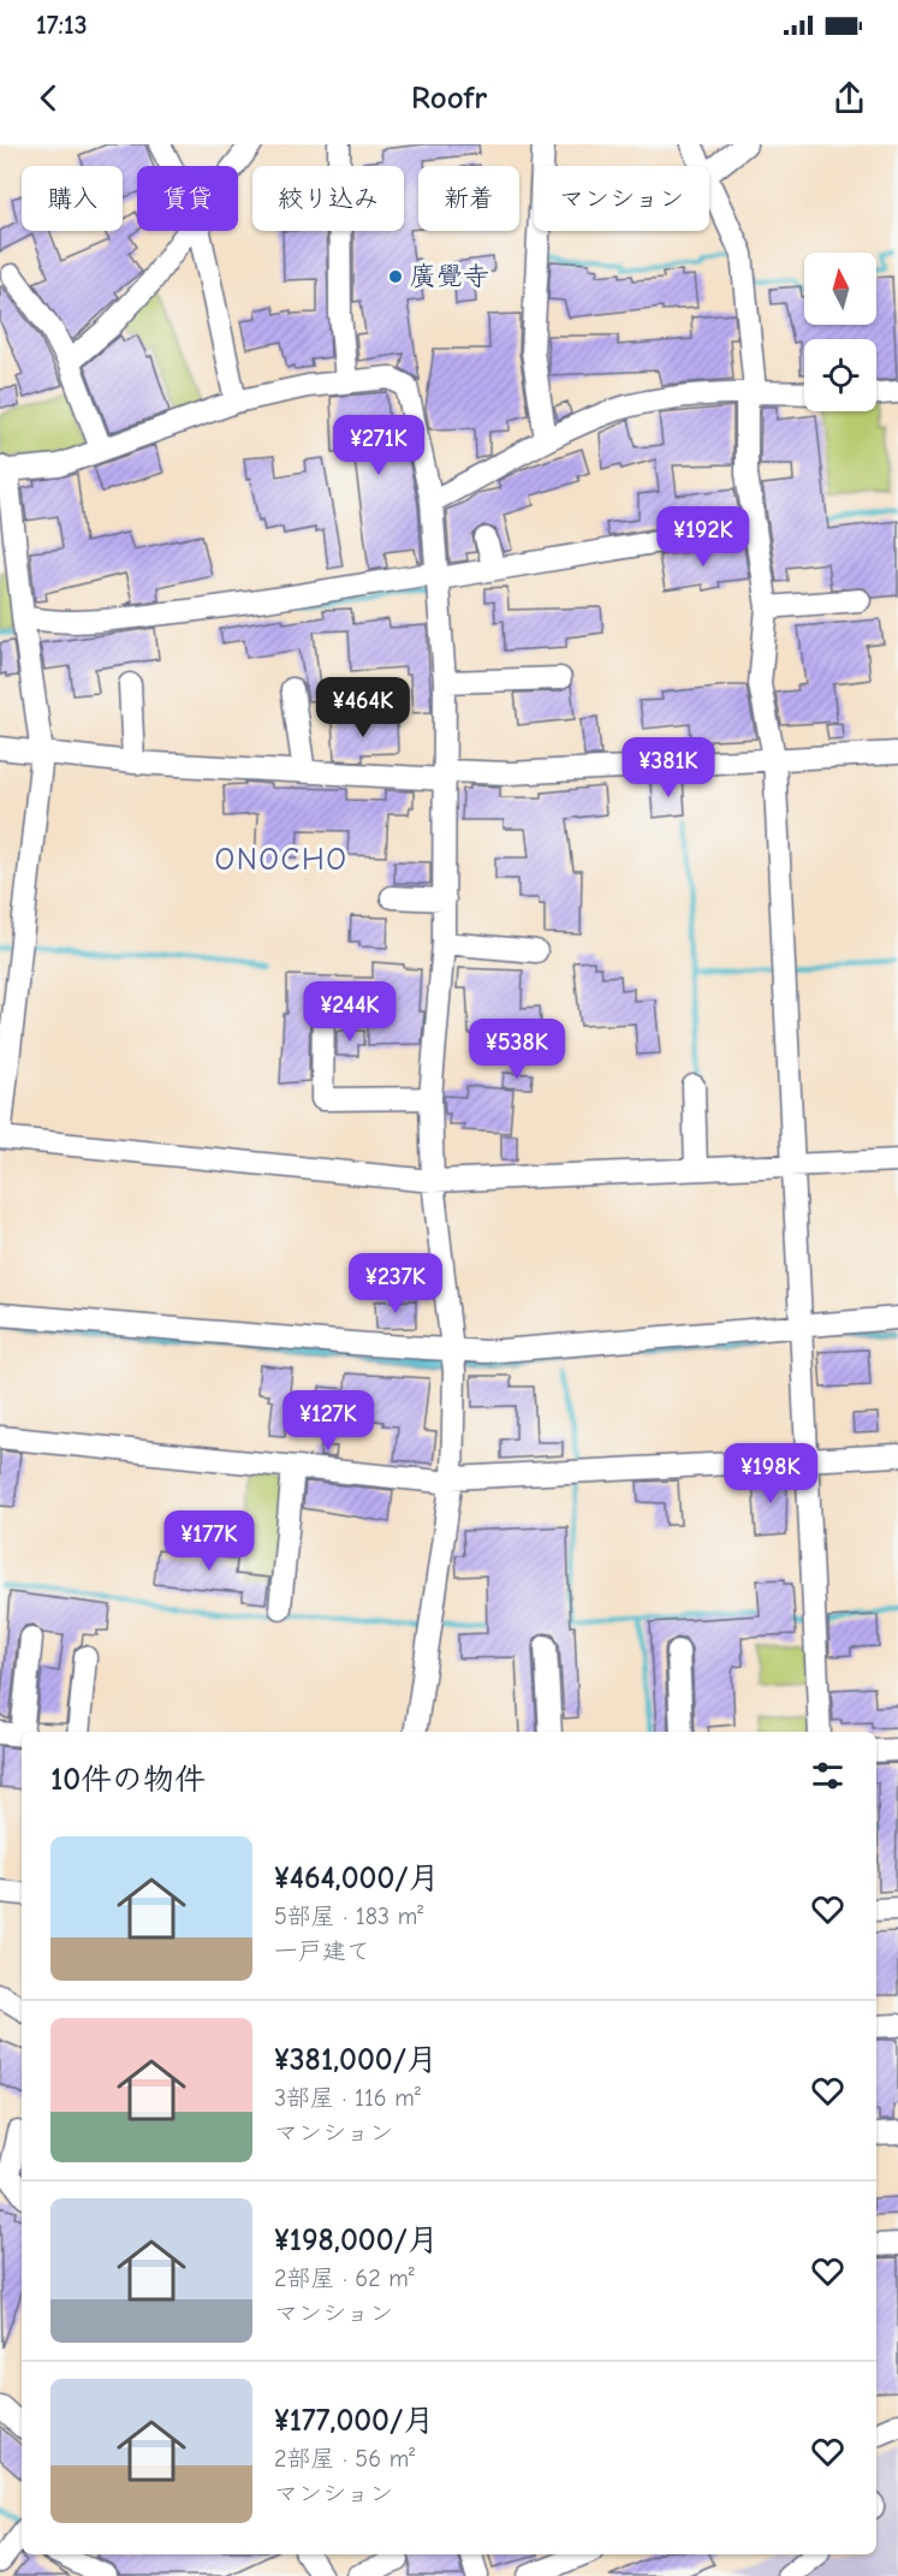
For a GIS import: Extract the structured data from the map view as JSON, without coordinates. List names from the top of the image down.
{
  "districts": ["ONOCHO"],
  "places": ["廣覺寺"],
  "north": "top",
  "page": {
    "status": "17:13",
    "header": "Roofr",
    "chip": [
      "購入",
      "賃貸",
      "絞り込み",
      "新着",
      "マンション"
    ],
    "price": [
      "¥271K",
      "¥192K",
      "¥464K",
      "¥381K",
      "¥244K",
      "¥538K",
      "¥237K",
      "¥127K",
      "¥198K",
      "¥177K"
    ],
    "heading": "10件の物件",
    "list": [
      {
        "name": "¥464,000/月",
        "note": "5部屋 · 183 m² · 一戸建て"
      },
      {
        "name": "¥381,000/月",
        "note": "3部屋 · 116 m² · マンション"
      },
      {
        "name": "¥198,000/月",
        "note": "2部屋 · 62 m² · マンション"
      },
      {
        "name": "¥177,000/月",
        "note": "2部屋 · 56 m² · マンション"
      }
    ]
  }
}
